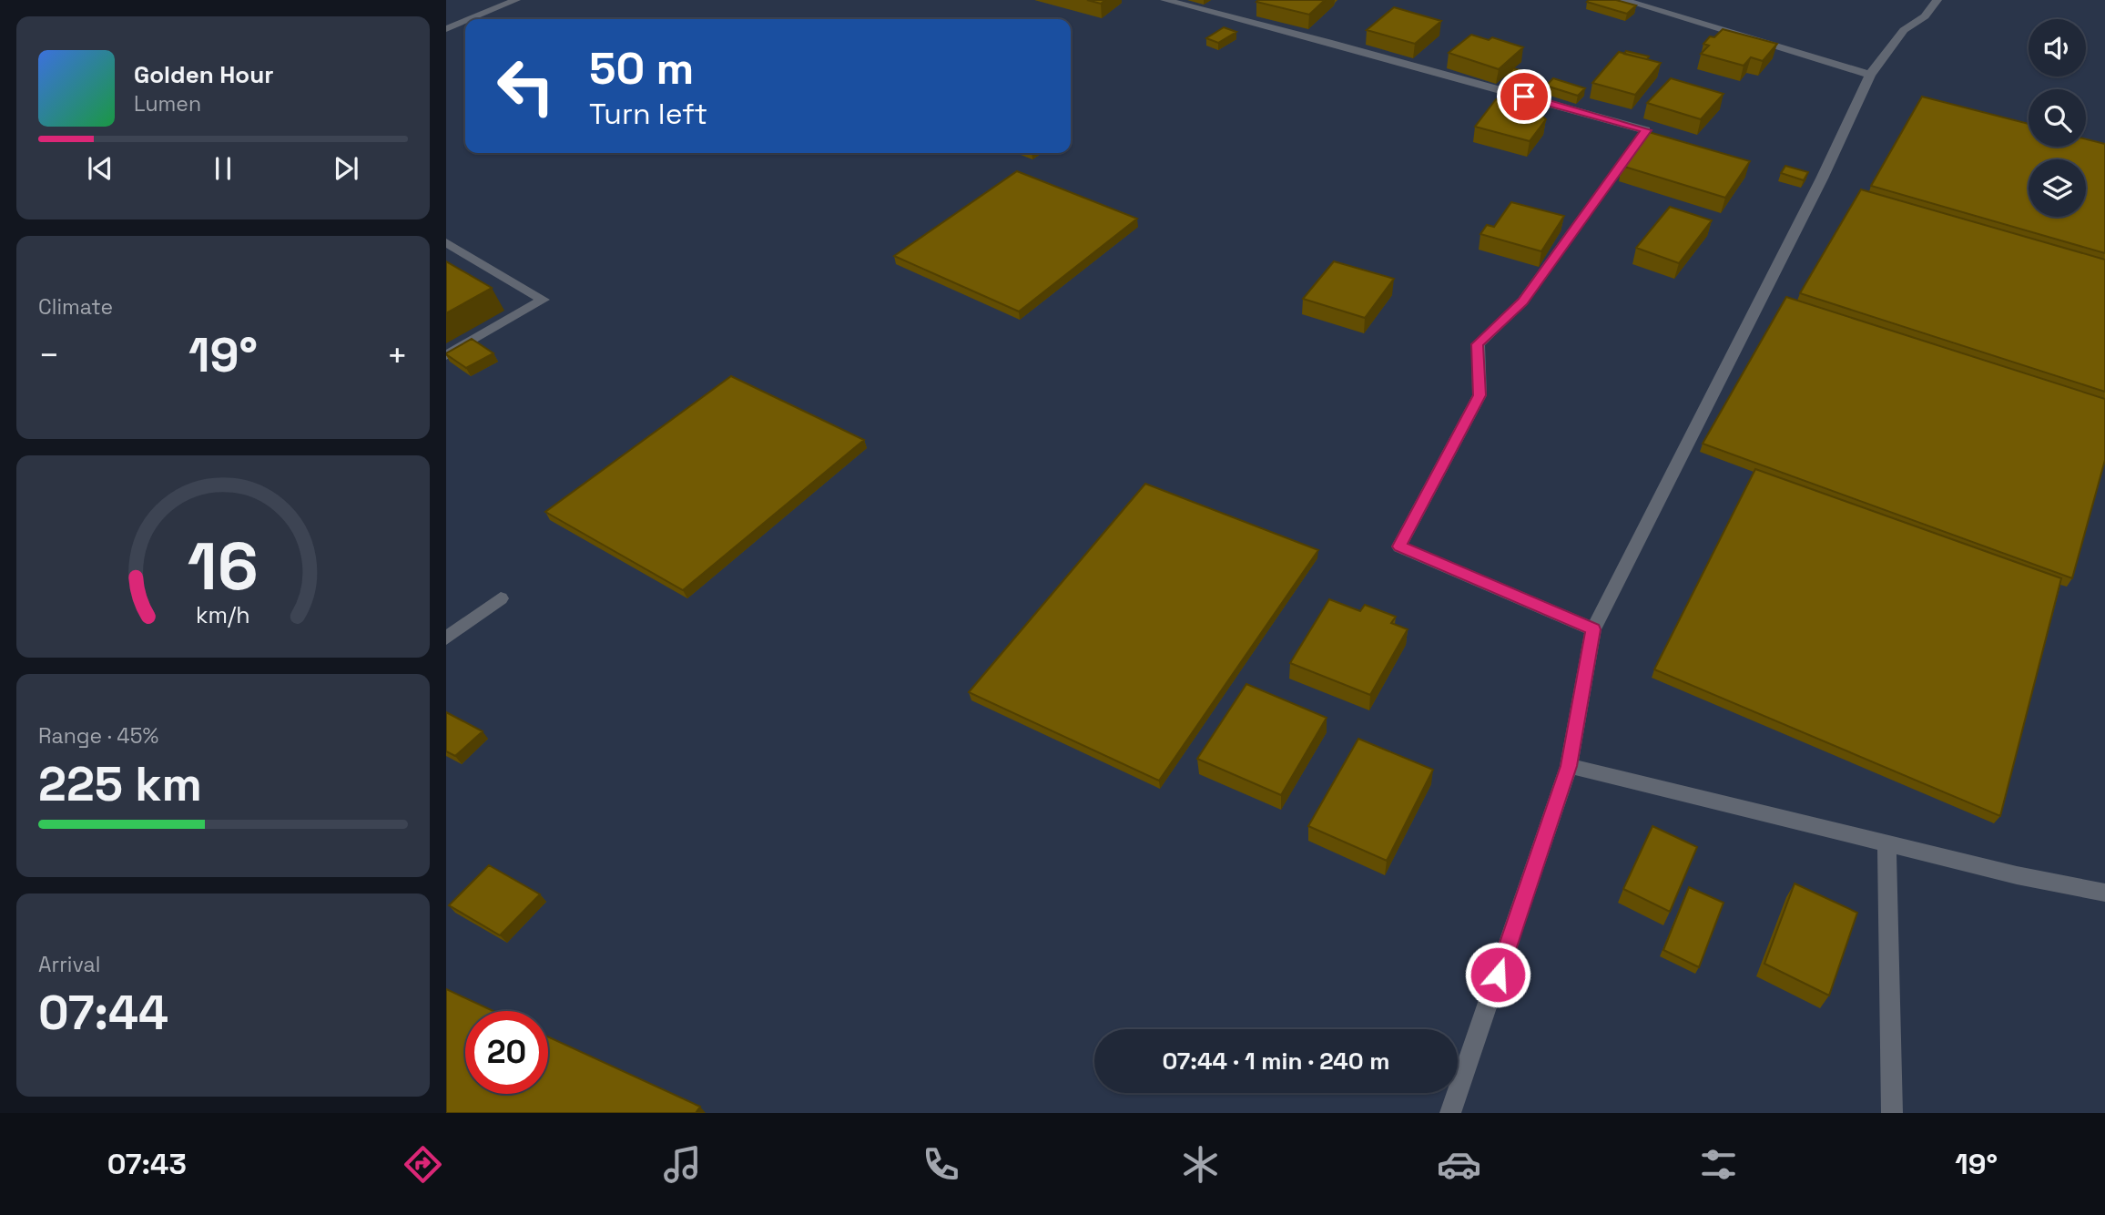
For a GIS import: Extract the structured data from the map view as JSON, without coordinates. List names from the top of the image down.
{
  "page": {
    "turn": ["50 m", "Turn left"],
    "song": ["Golden Hour", "Lumen"],
    "tile": [
      "Climate",
      ["Range · 45%", "225 km"],
      ["Arrival", "07:44"]
    ],
    "heat": ["−", "19°", "+"],
    "limit": "20",
    "trip": "07:44 · 1 min · 240 m",
    "tabs": ["07:43", "19°"],
    "gauge": ["16", "km/h"]
  }
}
